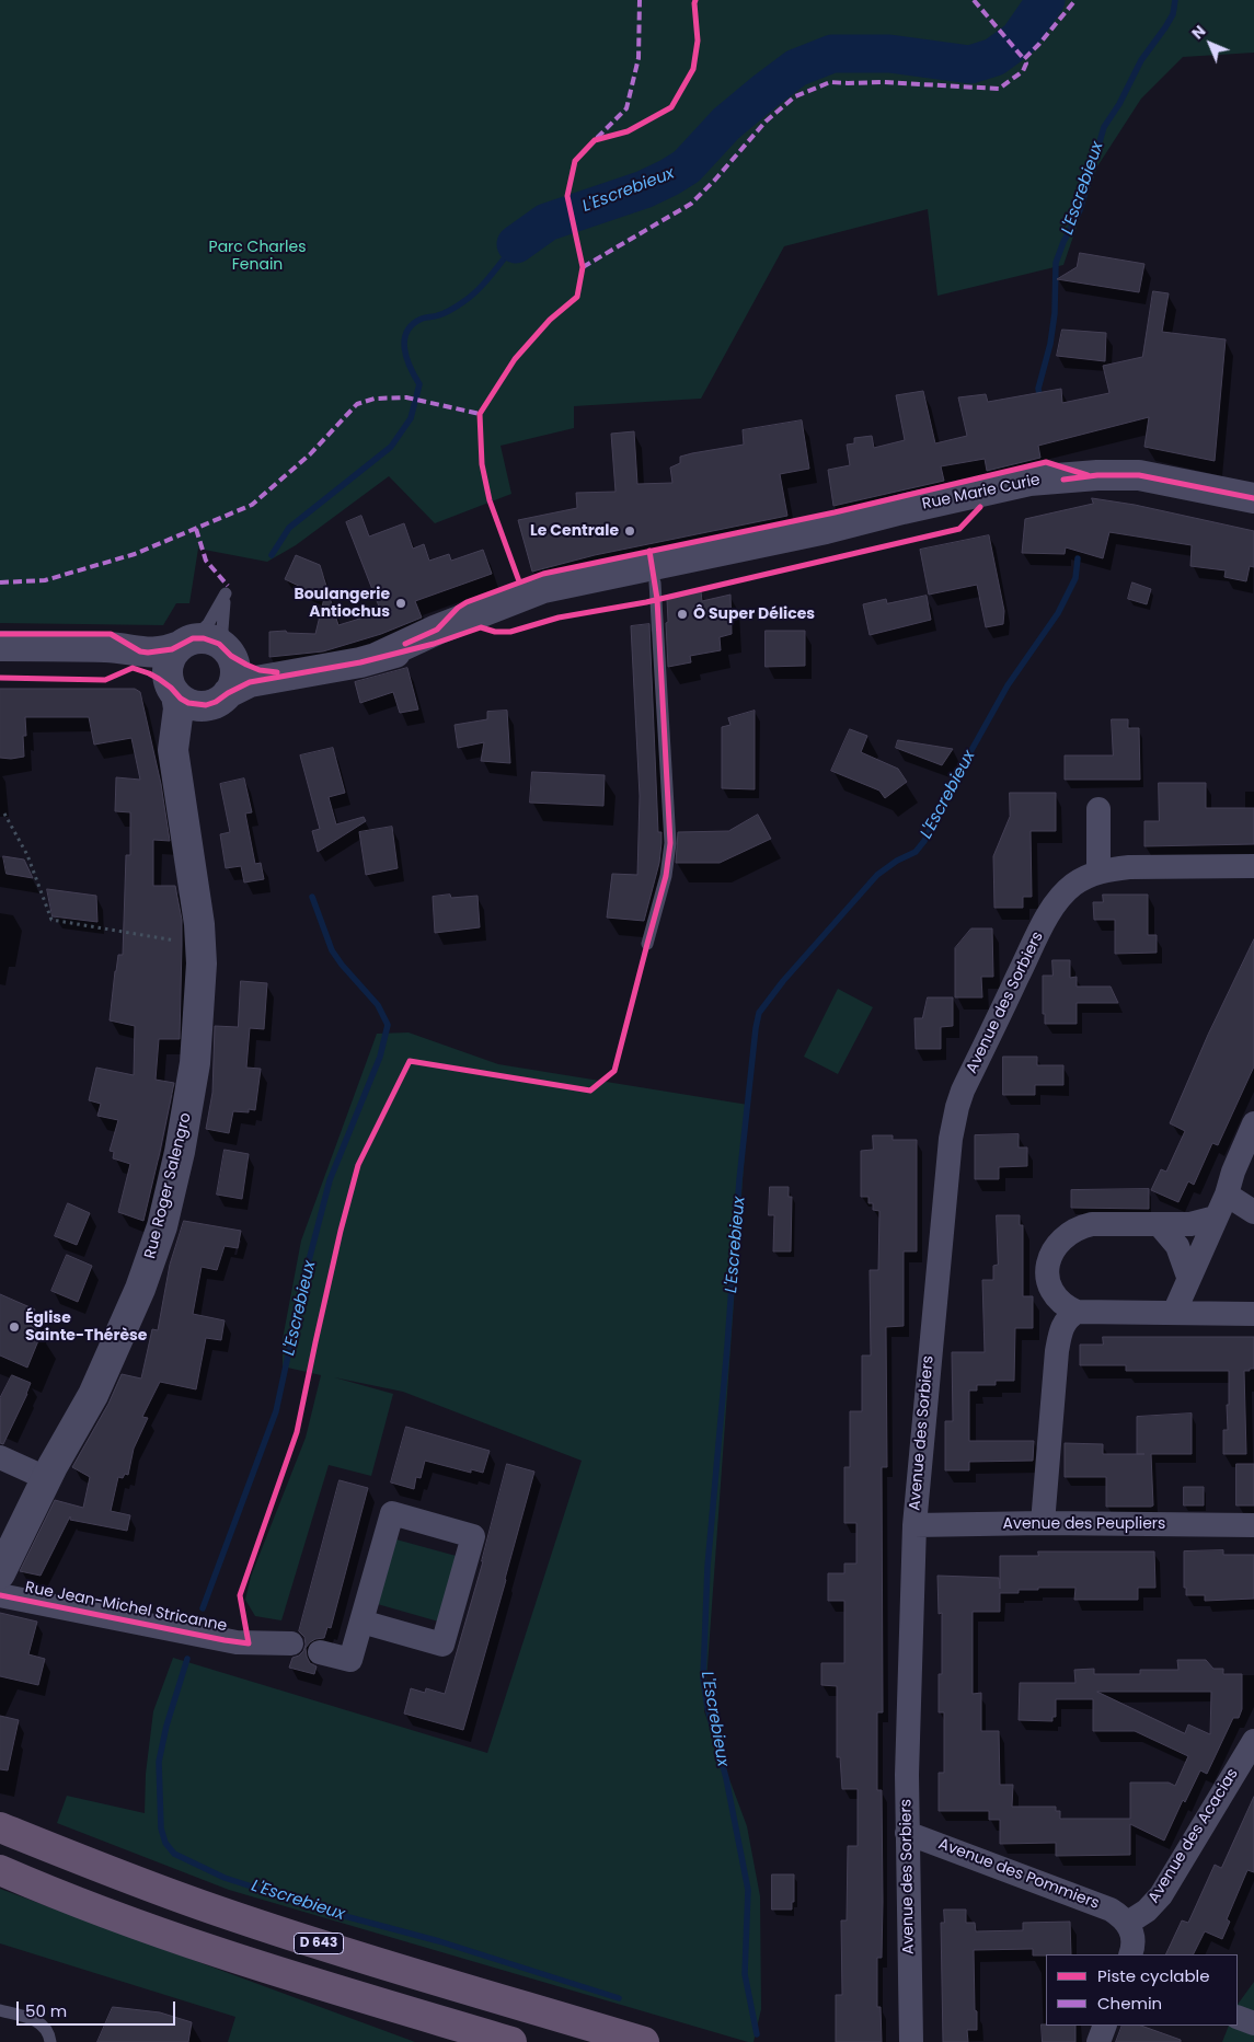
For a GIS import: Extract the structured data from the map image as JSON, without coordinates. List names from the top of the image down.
{
  "streets": {
    "highway": ["D 643"],
    "street": [
      "Rue Marie Curie",
      "Avenue des Sorbiers",
      "Rue Roger Salengro",
      "Avenue des Peupliers",
      "Rue Jean-Michel Stricanne",
      "Avenue des Acacias",
      "Avenue des Pommiers"
    ]
  },
  "crossings": [
    ["Rue Marie Curie", "Rue Roger Salengro"],
    ["Avenue des Sorbiers", "Avenue des Peupliers"],
    ["Avenue des Sorbiers", "Avenue des Pommiers"],
    ["Avenue des Acacias", "Avenue des Pommiers"]
  ],
  "water": ["L'Escrebieux"],
  "parks": ["Parc Charles Fenain"],
  "places": [
    "Le Centrale",
    "Boulangerie Antiochus",
    "Ô Super Délices",
    "Église Sainte-Thérèse"
  ],
  "legend": ["Piste cyclable", "Chemin"],
  "scale_bar": "50 m",
  "north": "top left"
}
